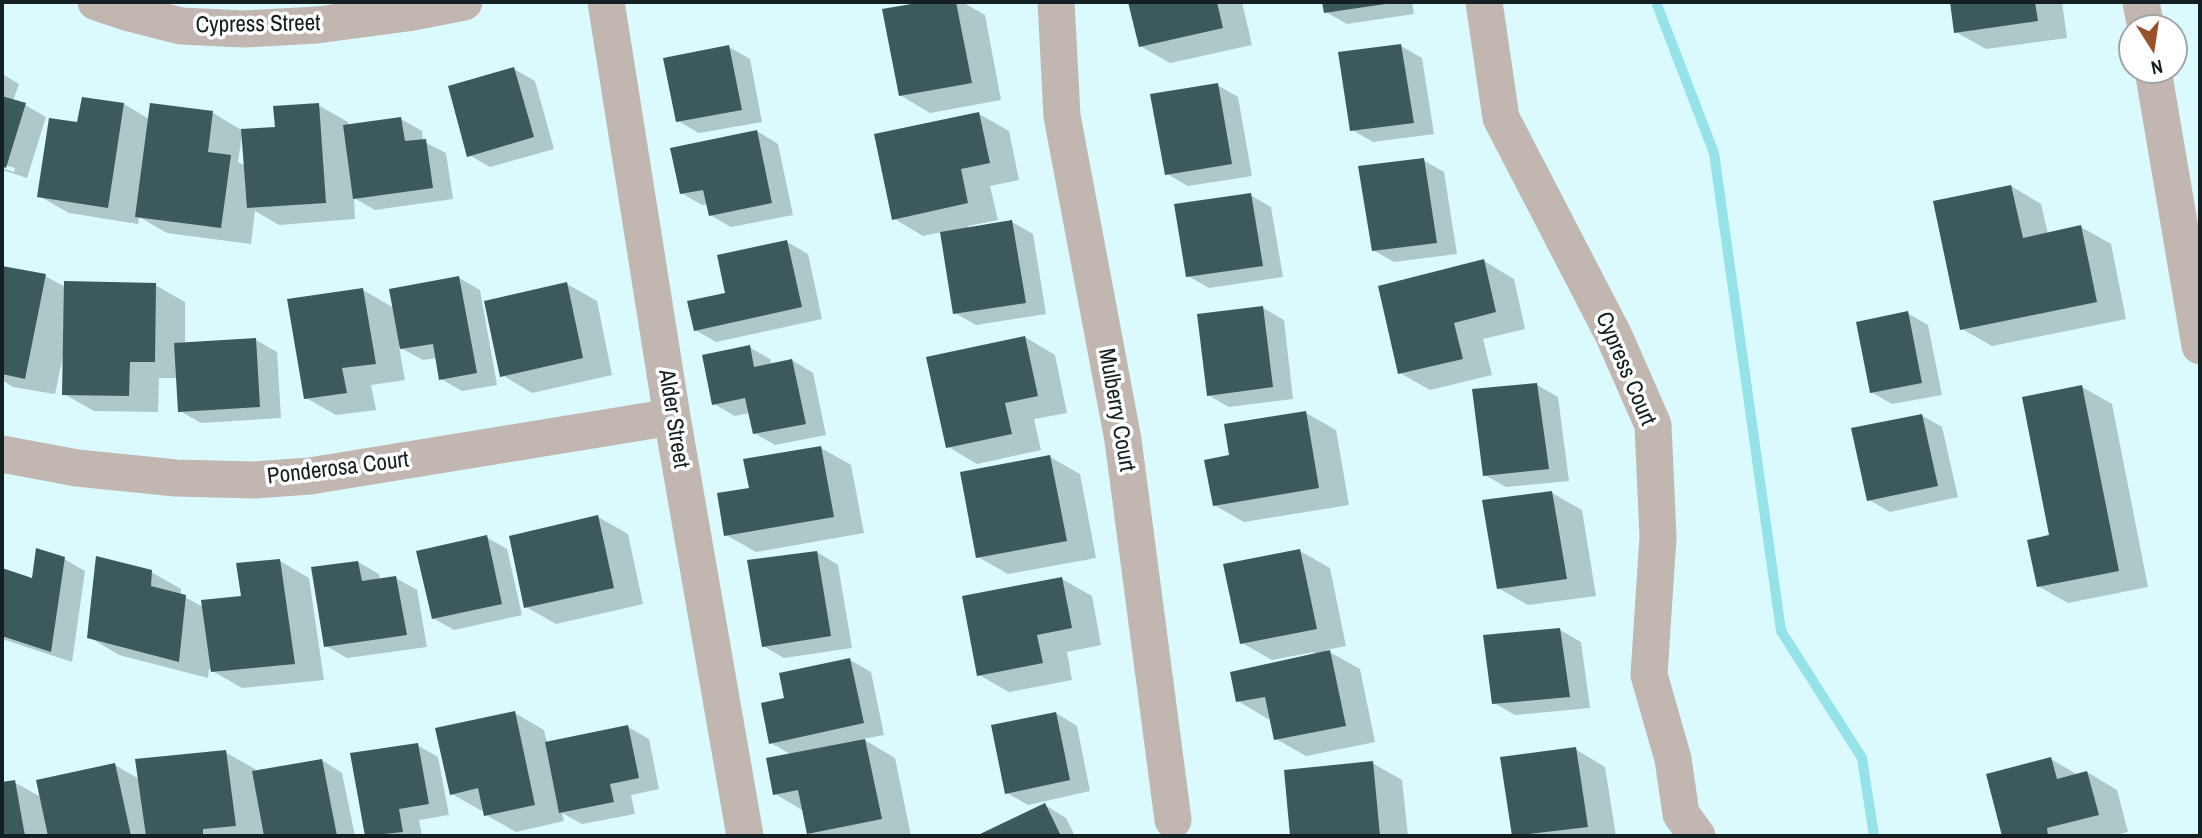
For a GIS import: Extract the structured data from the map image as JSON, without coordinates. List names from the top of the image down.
{
  "streets": {
    "street": [
      "Cypress Street",
      "Cypress Court",
      "Mulberry Court",
      "Alder Street",
      "Ponderosa Court"
    ]
  },
  "crossings": [
    ["Alder Street", "Ponderosa Court"]
  ],
  "north": "bottom"
}
